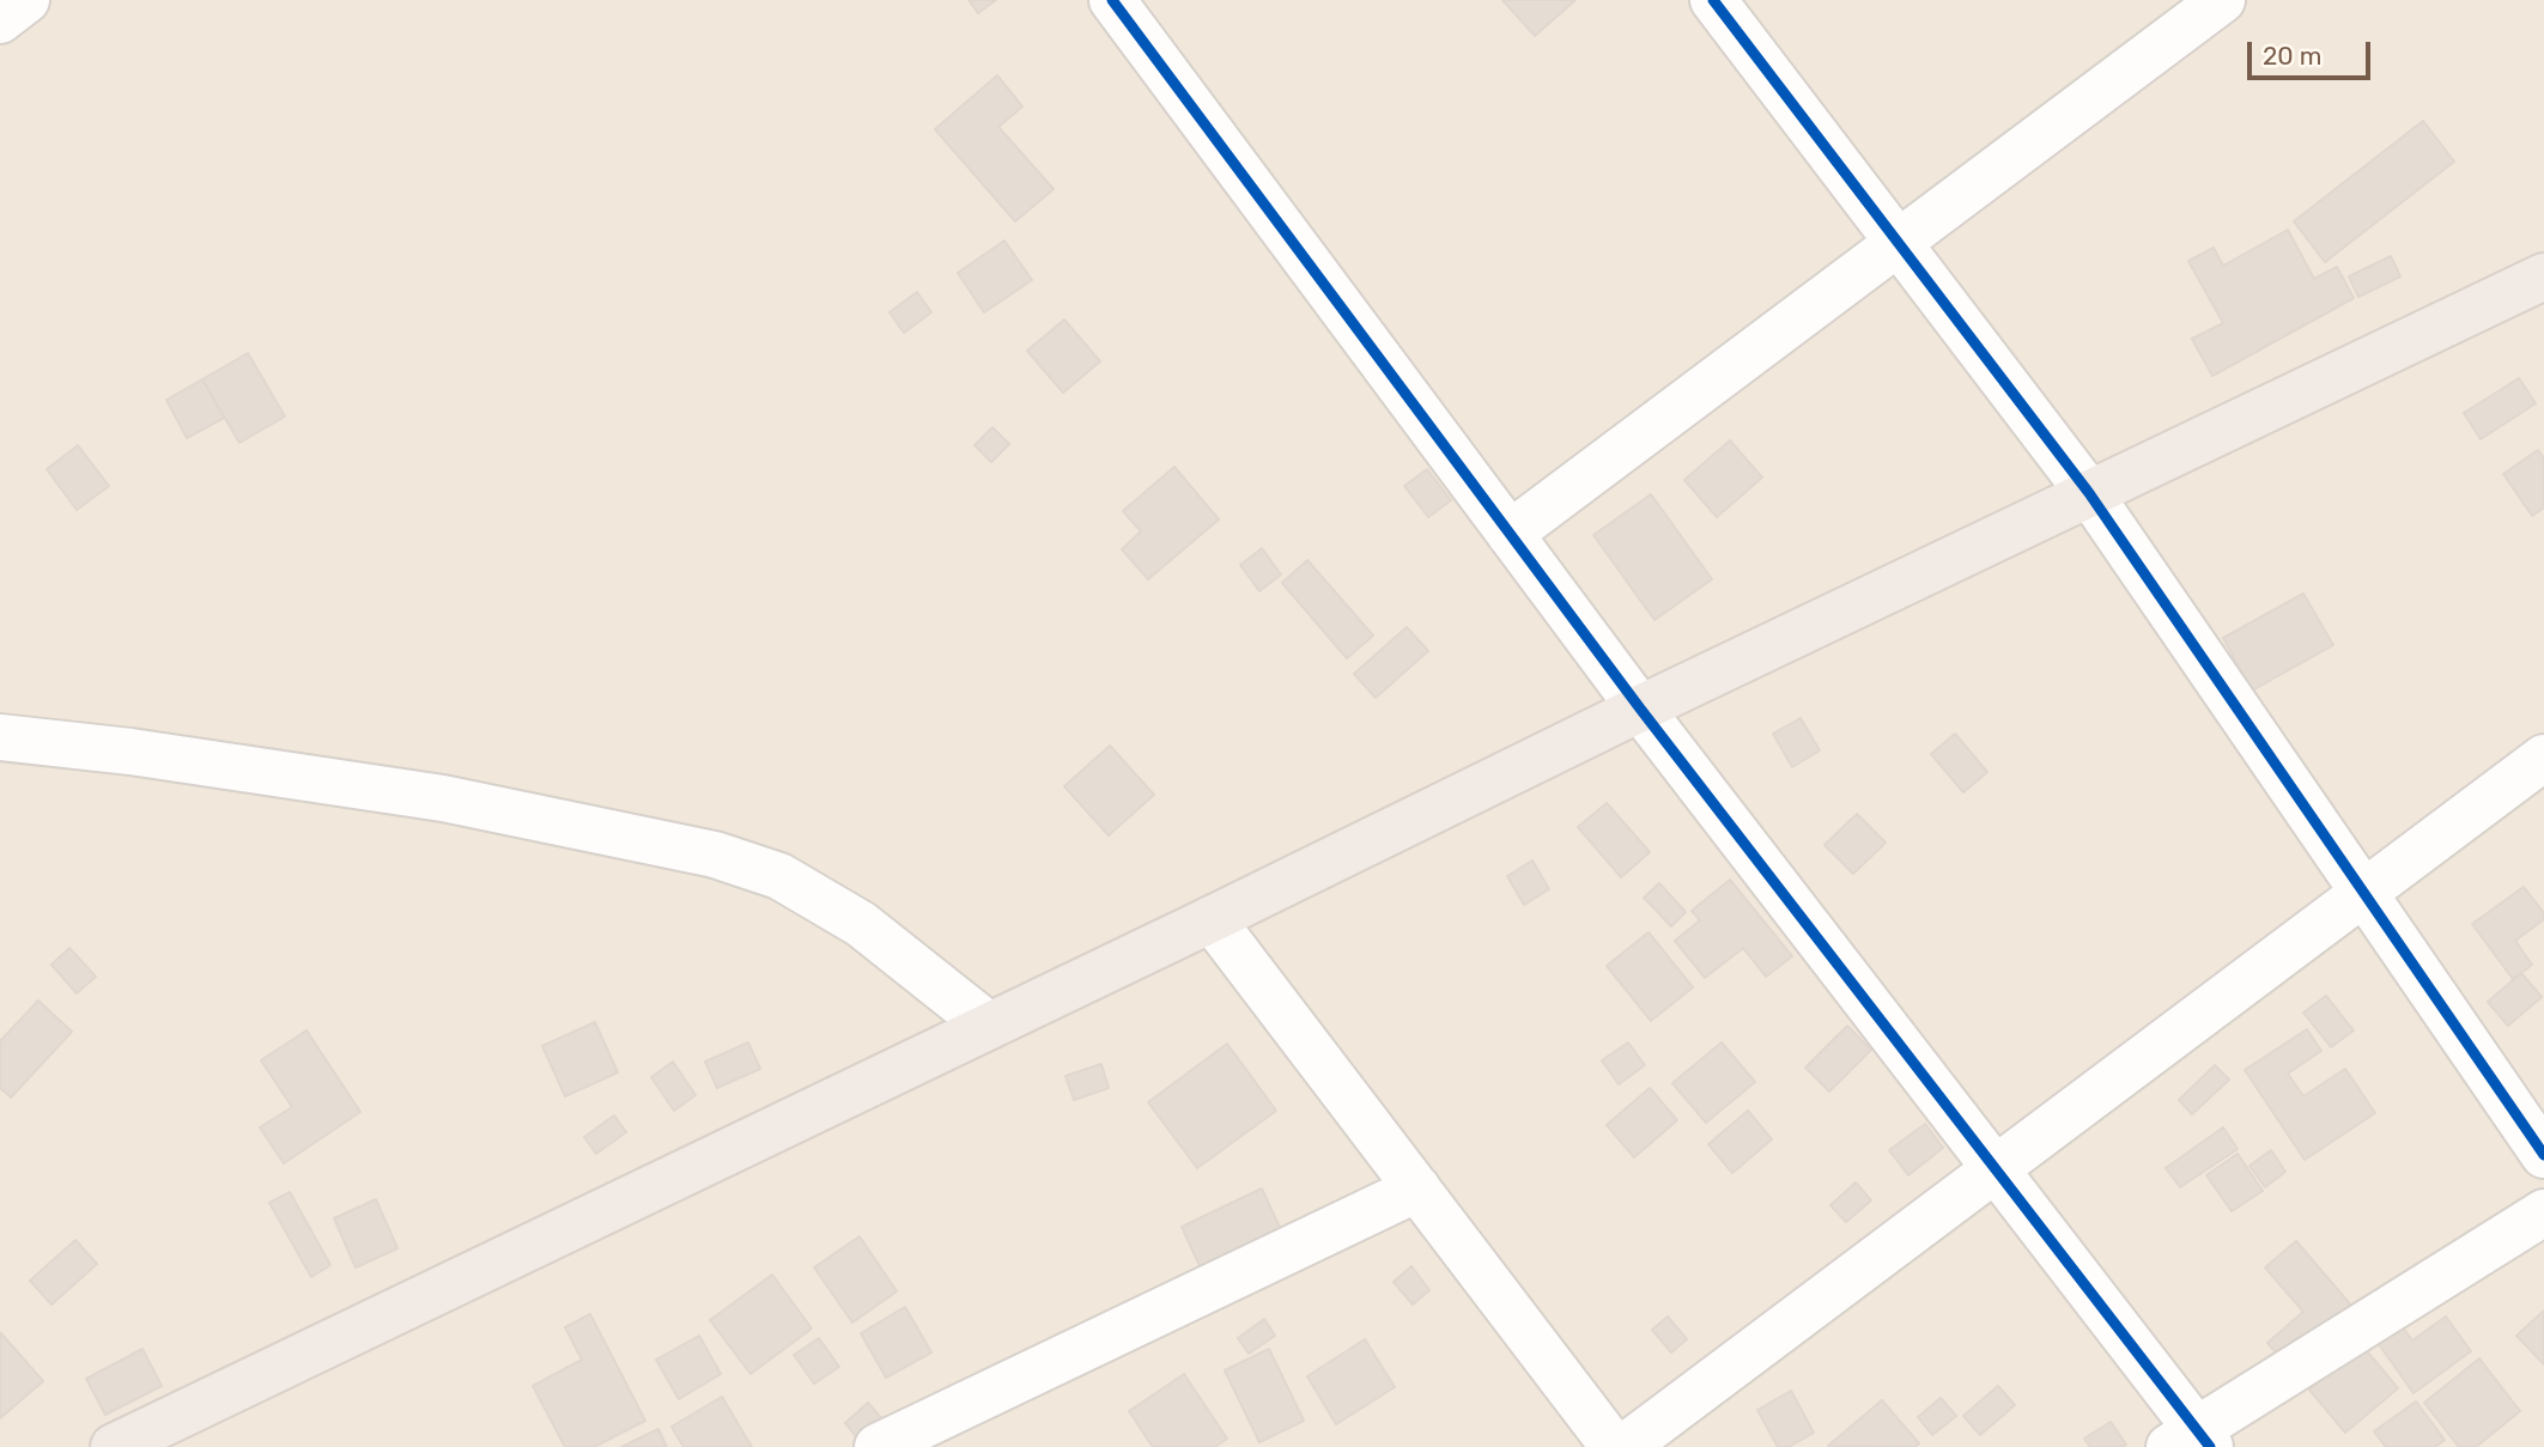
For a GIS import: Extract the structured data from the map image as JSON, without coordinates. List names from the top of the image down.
{
  "scale_bar": "20 m"
}
